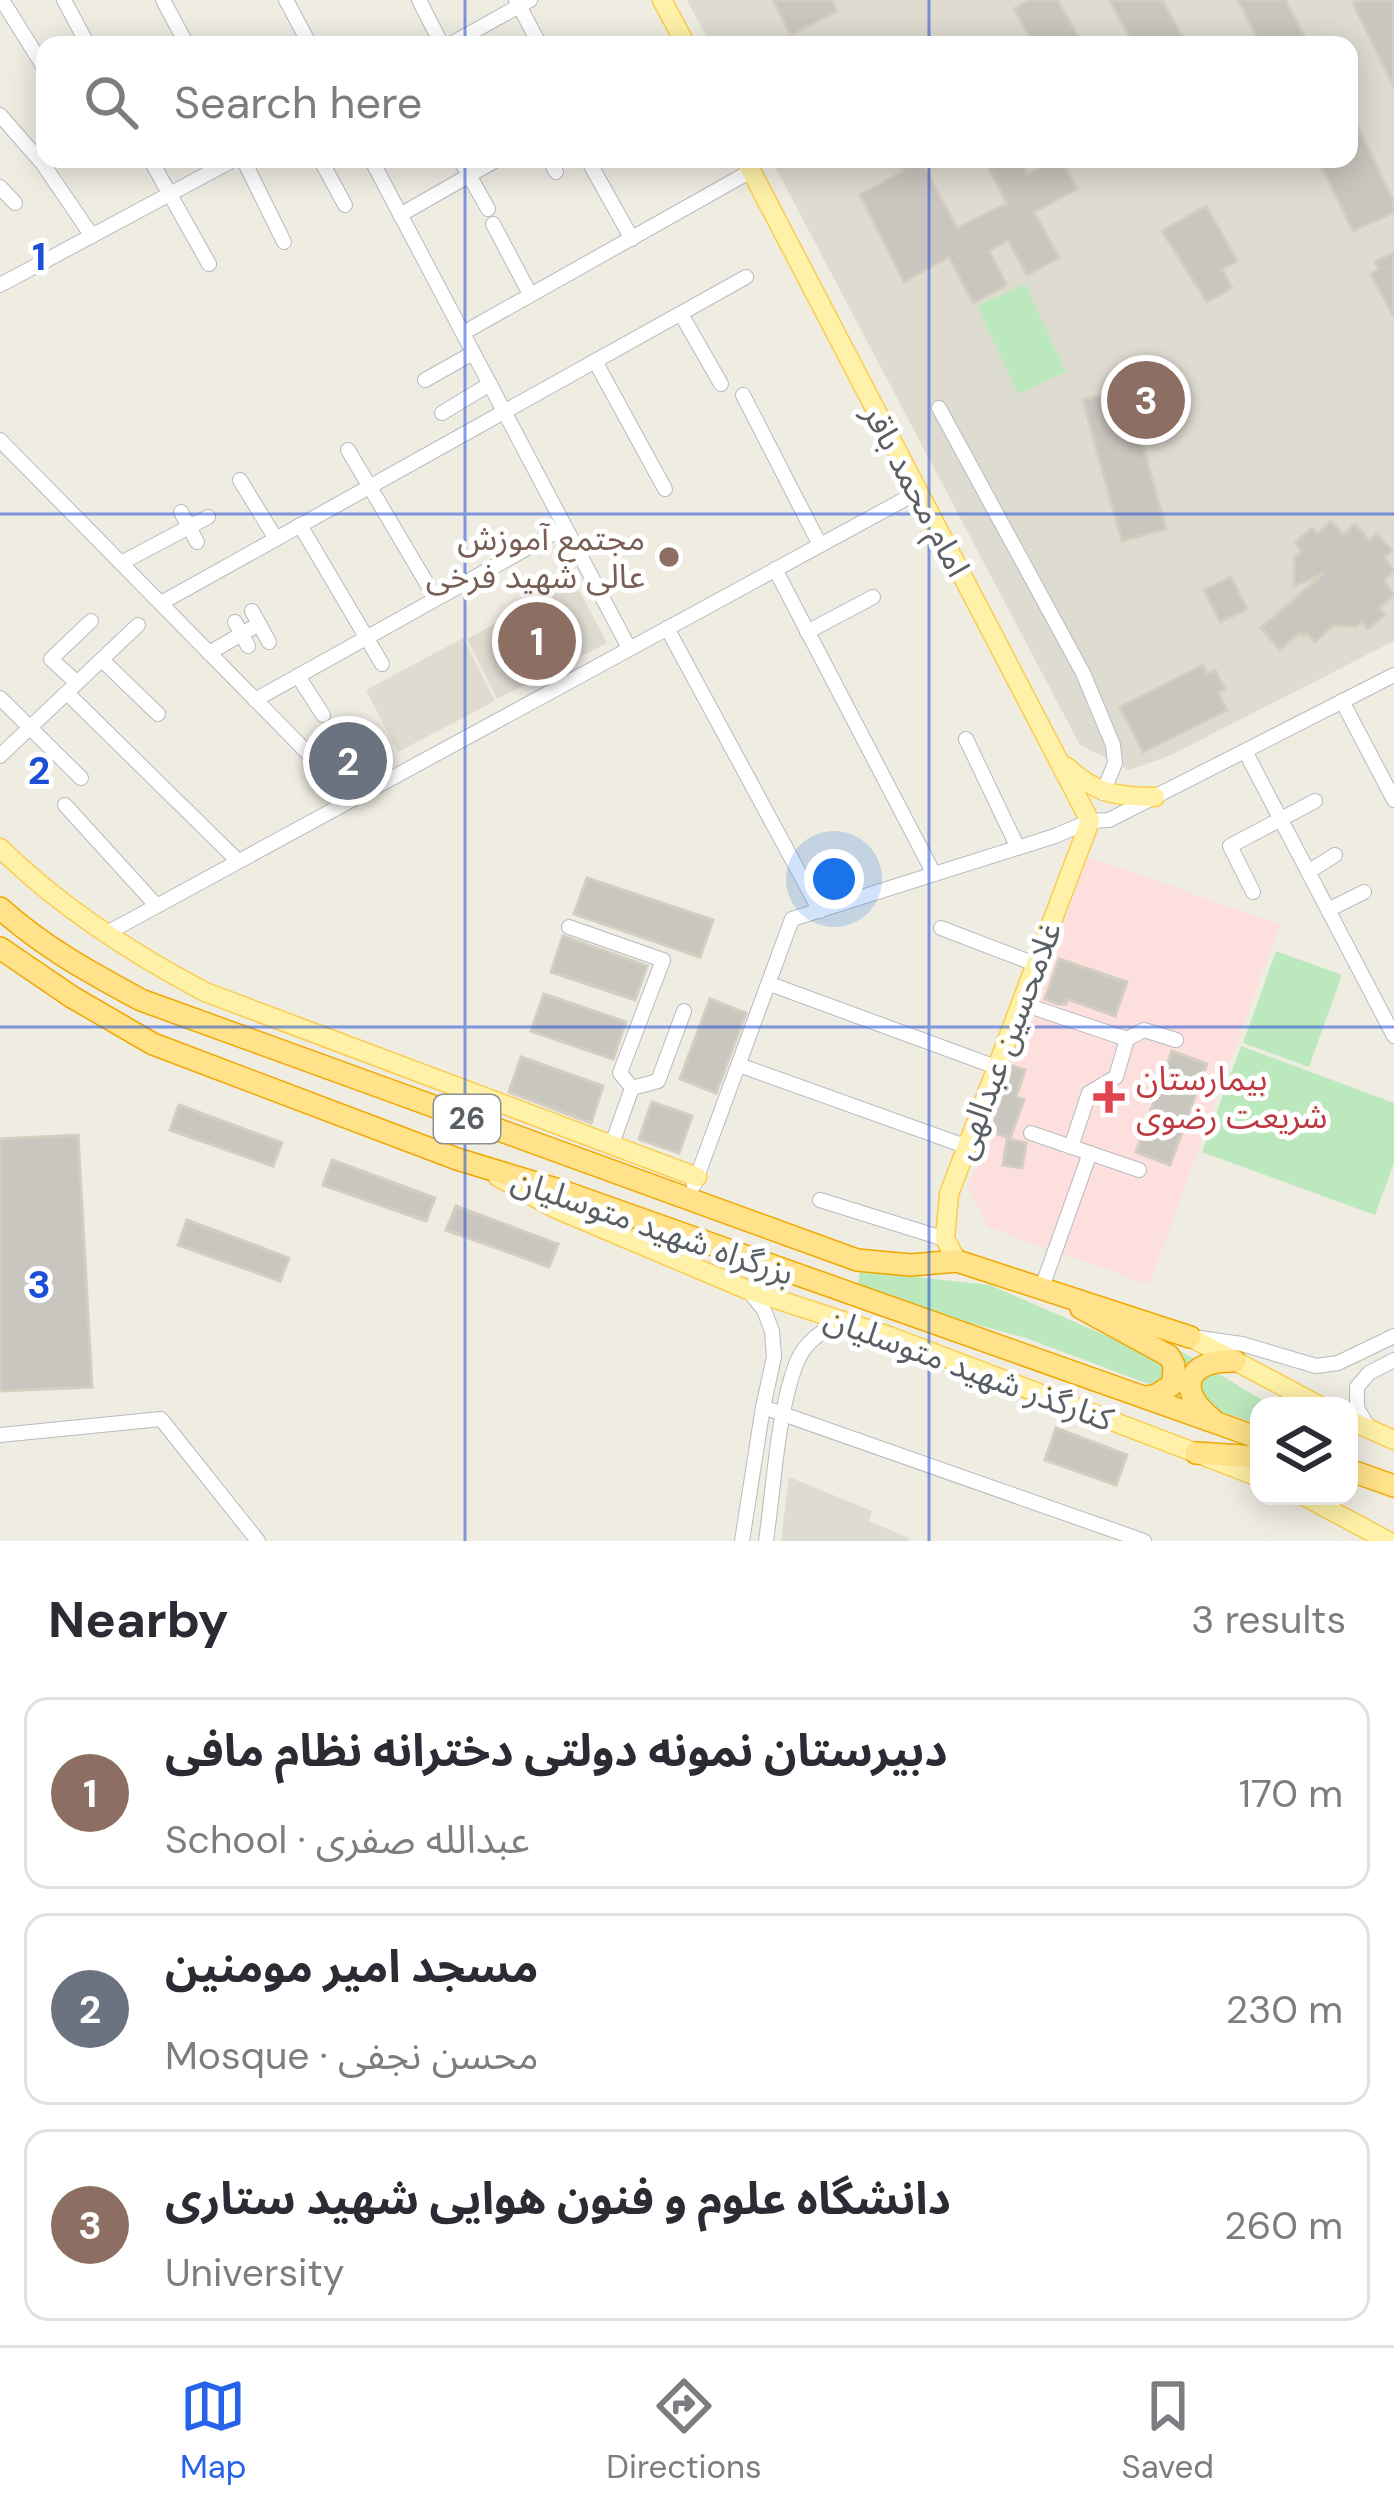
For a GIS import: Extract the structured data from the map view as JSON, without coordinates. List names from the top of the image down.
{
  "streets": {
    "highway": ["26", "بزرگراه شهید متوسلیان"],
    "main road": ["امام محمد باقر", "غلامحسین عبدالهی", "کنارگذر شهید متوسلیان"]
  },
  "crossings": [
    ["امام محمد باقر", "غلامحسین عبدالهی"],
    ["بزرگراه شهید متوسلیان", "کنارگذر شهید متوسلیان"]
  ],
  "places": {
    "other": ["مجتمع آموزش عالی شهید فرخی"],
    "health": ["بیمارستان شریعت رضوی"]
  },
  "page": {
    "search": "Search here",
    "pins": ["3", "1", "2"],
    "heading": ["Nearby", "3 results"],
    "list": [
      {
        "mark": "1",
        "name": "دبیرستان نمونه دولتی دخترانه نظام مافی",
        "note": "School · عبدالله صفری",
        "value": "170 m"
      },
      {
        "mark": "2",
        "name": "مسجد امیر مومنین",
        "note": "Mosque · محسن نجفی",
        "value": "230 m"
      },
      {
        "mark": "3",
        "name": "دانشگاه علوم و فنون هوایی شهید ستاری",
        "note": "University",
        "value": "260 m"
      }
    ],
    "nav": ["Map", "Directions", "Saved"]
  },
  "grid": {
    "rows": ["1", "2", "3"]
  }
}
